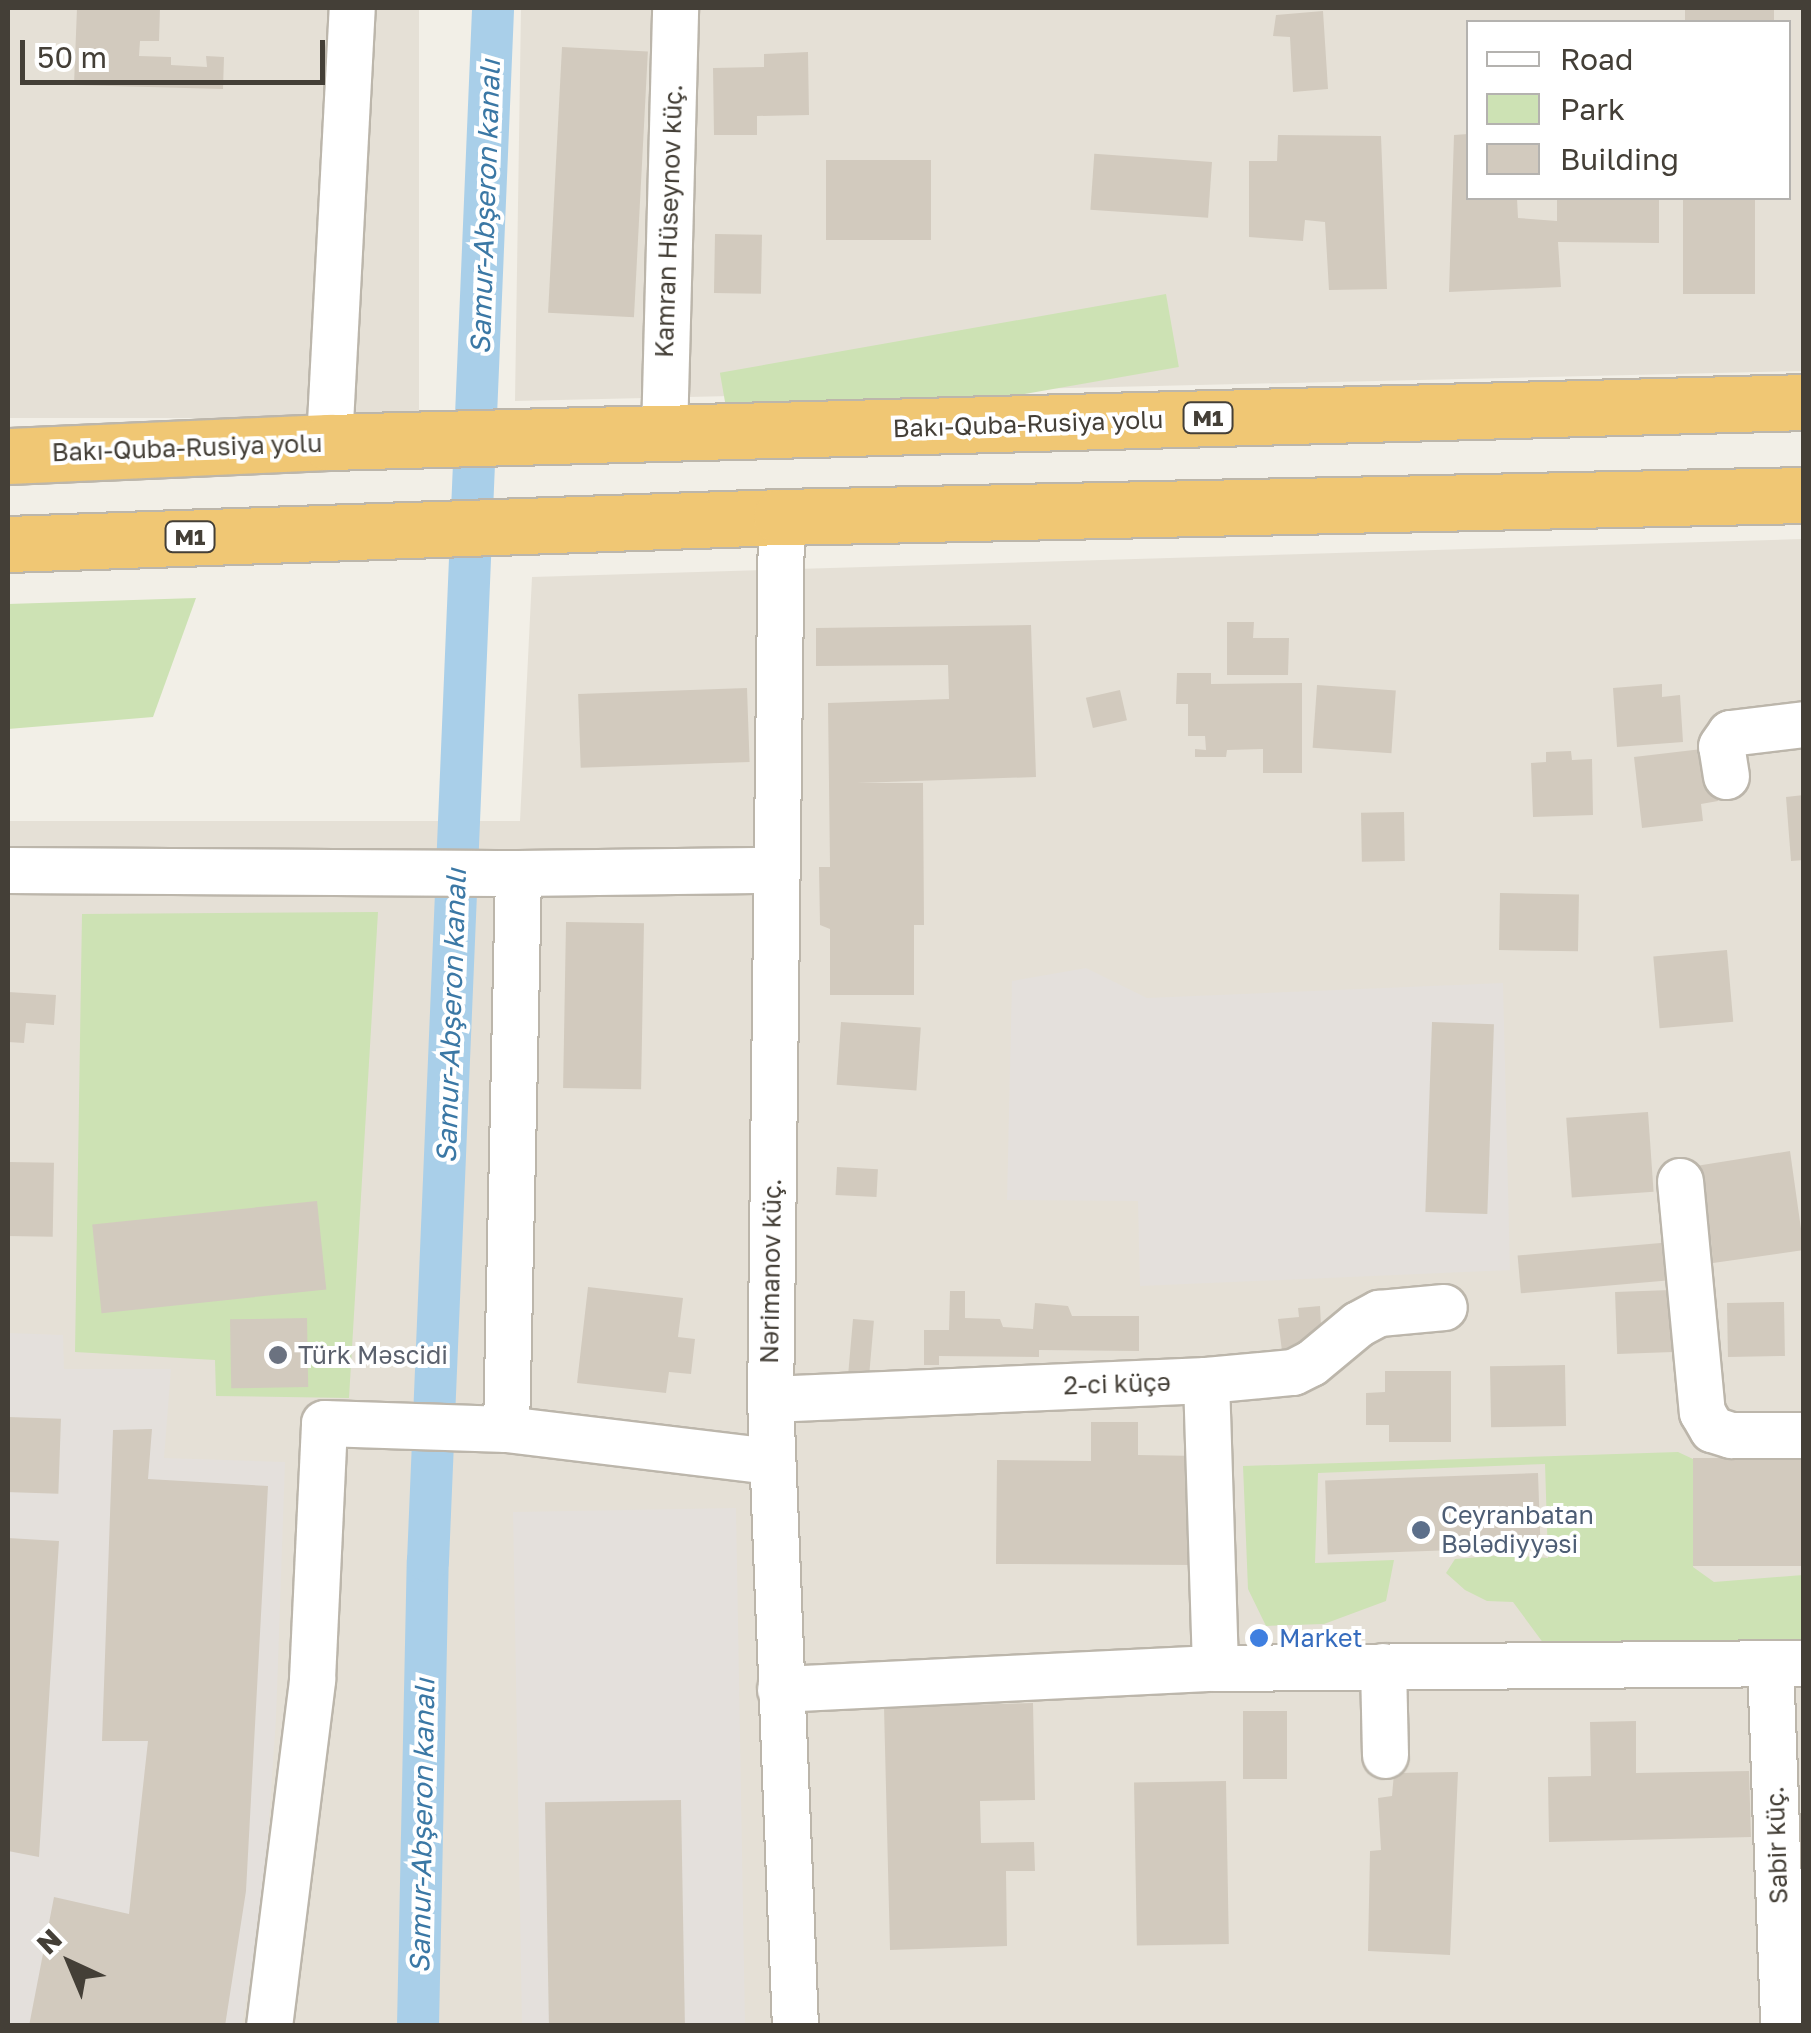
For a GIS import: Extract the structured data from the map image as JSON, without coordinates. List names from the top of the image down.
{
  "streets": {
    "highway": ["M1", "Bakı-Quba-Rusiya yolu"],
    "street": [
      "Kamran Hüseynov küç.",
      "Nərimanov küç.",
      "2-ci küçə",
      "Sabir küç."
    ]
  },
  "crossings": [
    ["Kamran Hüseynov küç.", "Bakı-Quba-Rusiya yolu"],
    ["M1", "Nərimanov küç."],
    ["Nərimanov küç.", "2-ci küçə"]
  ],
  "water": ["Samur-Abşeron kanalı"],
  "places": ["Türk Məscidi", "Ceyranbatan Bələdiyyəsi", "Market"],
  "legend": ["Road", "Park", "Building"],
  "scale_bar": "50 m",
  "north": "top left"
}
